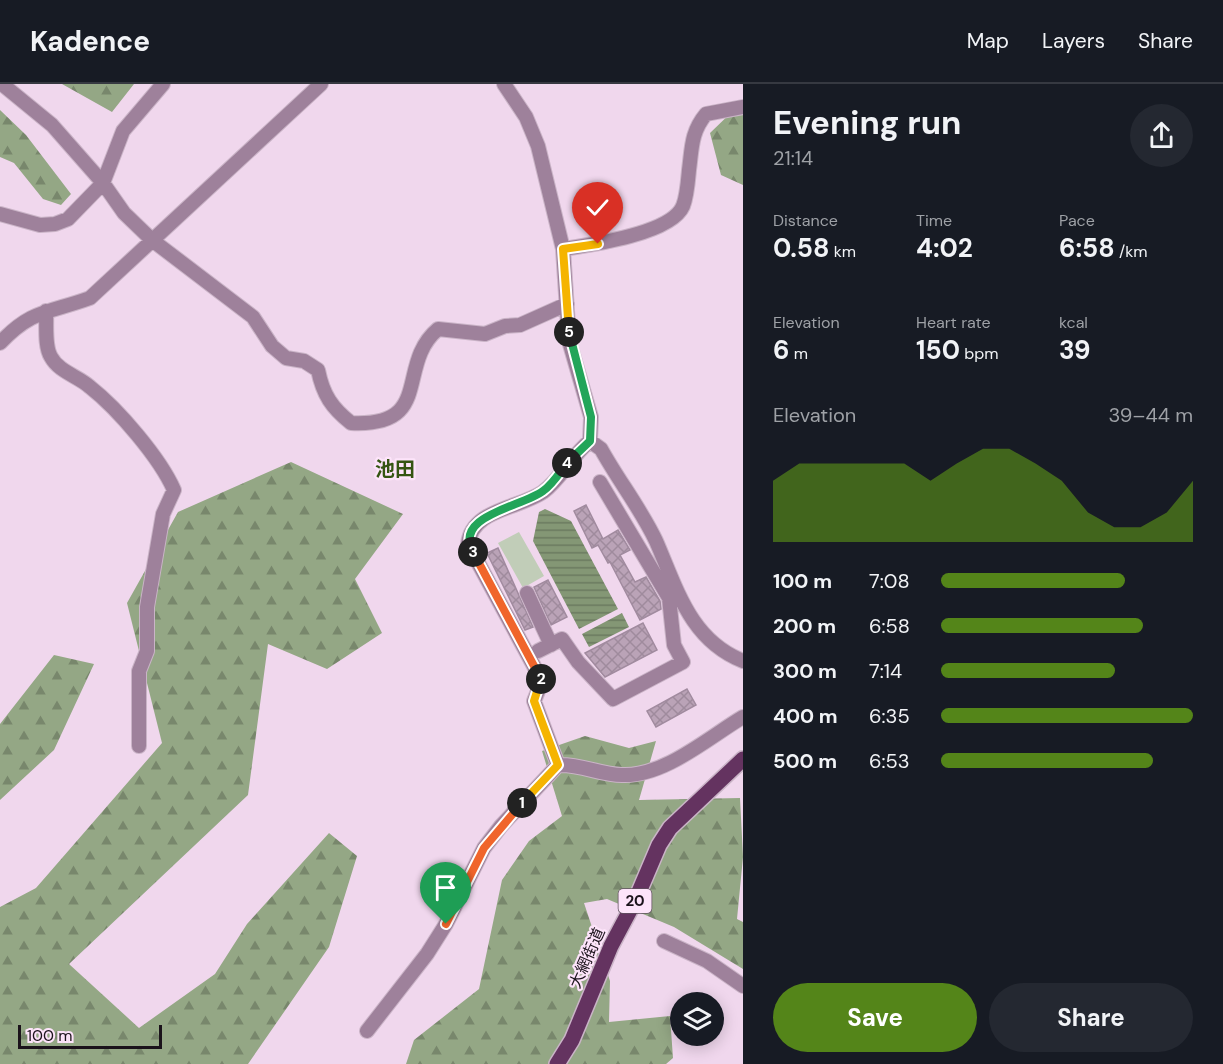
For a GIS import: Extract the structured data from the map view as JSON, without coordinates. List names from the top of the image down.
{
  "streets": {
    "main road": ["20", "大網街道"]
  },
  "districts": ["池田"],
  "scale_bar": "100 m",
  "page": {
    "header": "Kadence",
    "nav": ["Map", "Layers", "Share"],
    "heading": ["Evening run", "21:14"],
    "stats": [
      ["Distance", "0.58 km"],
      ["Time", "4:02"],
      ["Pace", "6:58 /km"],
      ["Elevation", "6 m"],
      ["Heart rate", "150 bpm"],
      ["kcal", "39"]
    ],
    "pins": [
      "5",
      "4",
      "3",
      "2",
      "1"
    ],
    "chart": ["Elevation", "39–44 m"],
    "list": [
      {
        "name": "100 m",
        "note": "7:08"
      },
      {
        "name": "200 m",
        "note": "6:58"
      },
      {
        "name": "300 m",
        "note": "7:14"
      },
      {
        "name": "400 m",
        "note": "6:35"
      },
      {
        "name": "500 m",
        "note": "6:53"
      }
    ],
    "buttons": ["Save", "Share"],
    "scale": "100 m"
  }
}
